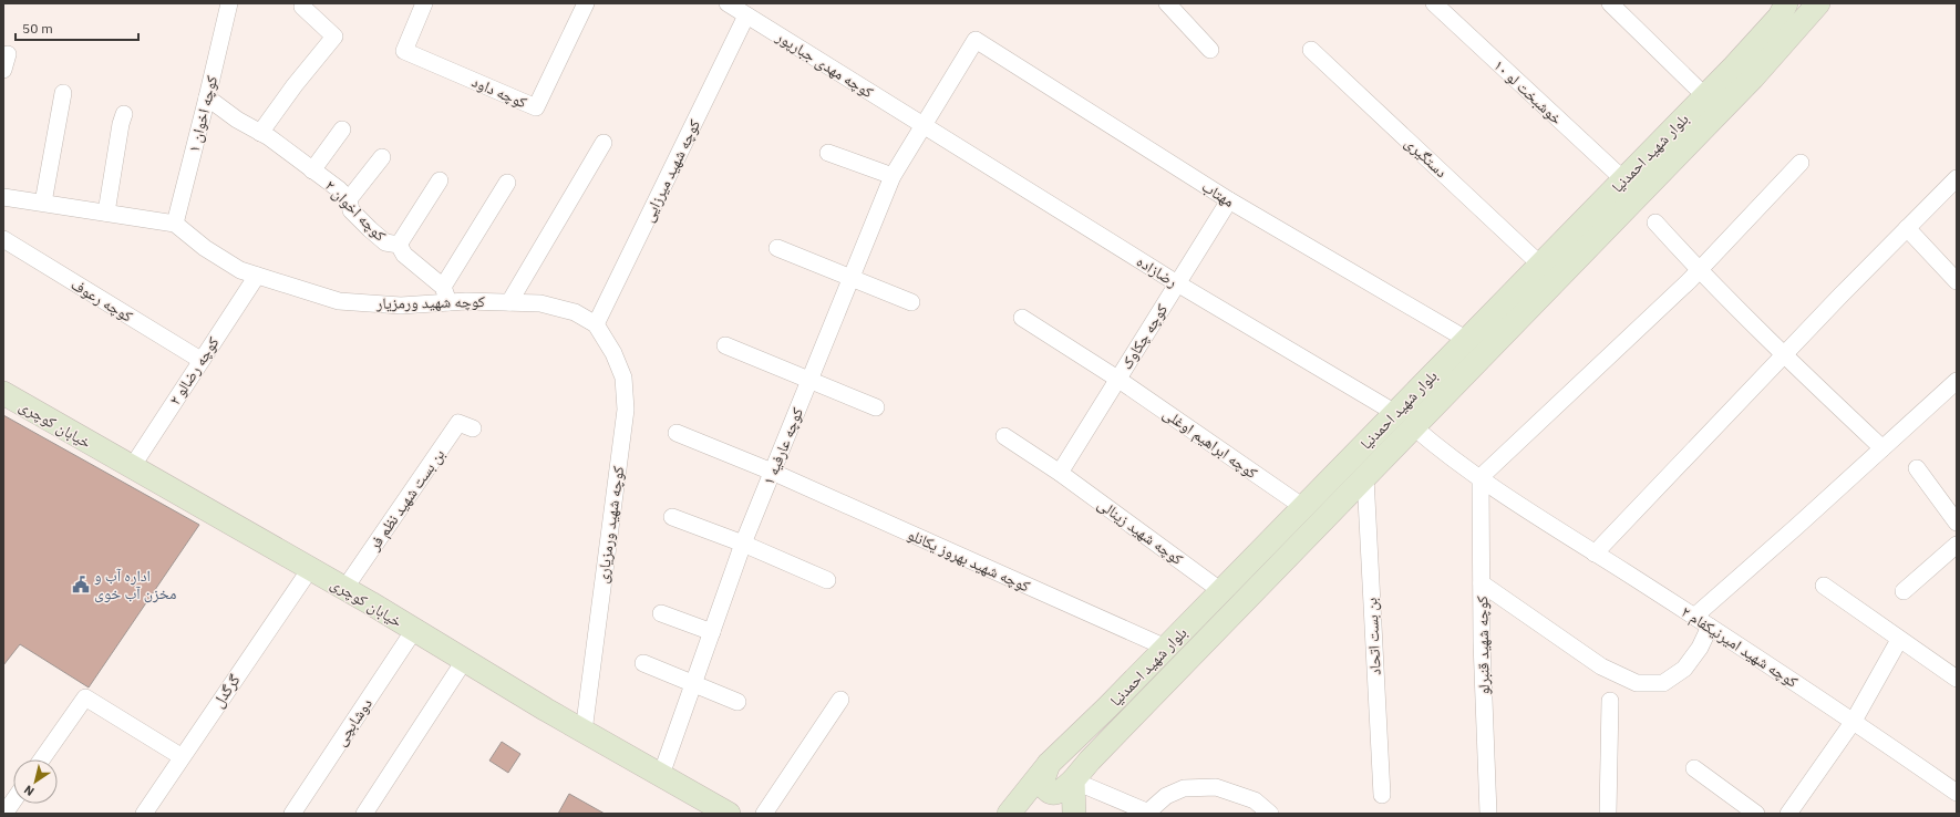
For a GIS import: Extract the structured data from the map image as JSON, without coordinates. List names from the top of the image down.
{
  "streets": {
    "main road": ["بلوار شهید احمدنیا", "خیابان کوچری"],
    "street": [
      "کوچه مهدی جبارپور",
      "کوچه داود",
      "خوشبخت لو ۱۰",
      "کوچه اخوان ۱",
      "دستگیری",
      "کوچه شهید میرزایی",
      "مهتاب",
      "کوچه اخوان ۲",
      "رضازاده",
      "کوچه رعوف",
      "کوچه شهید ورمزیار",
      "کوچه چکاوک",
      "کوچه رضالو ۲",
      "کوچه ابراهیم اوغلی",
      "کوچه عارفیه ۱",
      "بن بست شهید نظم فر",
      "کوچه شهید ورمزیاری",
      "کوچه شهید زینالی",
      "کوچه شهید بهروز یکانلو",
      "بن بست اتحاد",
      "کوچه شهید قنبرلو",
      "کوچه شهید امیرنیکفام ۲",
      "گرگدل",
      "دوشابچی"
    ]
  },
  "crossings": [
    ["کوچه مهدی جبارپور", "کوچه شهید میرزایی"],
    ["کوچه مهدی جبارپور", "رضازاده"],
    ["کوچه مهدی جبارپور", "کوچه عارفیه ۱"],
    ["خوشبخت لو ۱۰", "بلوار شهید احمدنیا"],
    ["کوچه اخوان ۱", "کوچه اخوان ۲"],
    ["کوچه اخوان ۱", "کوچه شهید ورمزیار"],
    ["بلوار شهید احمدنیا", "دستگیری"],
    ["بلوار شهید احمدنیا", "مهتاب"],
    ["بلوار شهید احمدنیا", "رضازاده"],
    ["بلوار شهید احمدنیا", "کوچه ابراهیم اوغلی"],
    ["بلوار شهید احمدنیا", "کوچه شهید زینالی"],
    ["بلوار شهید احمدنیا", "کوچه شهید بهروز یکانلو"],
    ["بلوار شهید احمدنیا", "بن بست اتحاد"],
    ["بلوار شهید احمدنیا", "کوچه شهید امیرنیکفام ۲"],
    ["کوچه شهید میرزایی", "کوچه شهید ورمزیار"],
    ["کوچه شهید میرزایی", "کوچه شهید ورمزیاری"],
    ["مهتاب", "کوچه چکاوک"],
    ["مهتاب", "کوچه عارفیه ۱"],
    ["کوچه اخوان ۲", "کوچه شهید ورمزیار"],
    ["رضازاده", "کوچه چکاوک"],
    ["رضازاده", "کوچه عارفیه ۱"],
    ["کوچه رعوف", "کوچه رضالو ۲"],
    ["کوچه شهید ورمزیار", "کوچه رضالو ۲"],
    ["کوچه شهید ورمزیار", "کوچه شهید ورمزیاری"],
    ["کوچه چکاوک", "کوچه ابراهیم اوغلی"],
    ["کوچه چکاوک", "کوچه شهید زینالی"],
    ["کوچه رضالو ۲", "خیابان کوچری"],
    ["خیابان کوچری", "کوچه عارفیه ۱"],
    ["خیابان کوچری", "بن بست شهید نظم فر"],
    ["خیابان کوچری", "کوچه شهید ورمزیاری"],
    ["خیابان کوچری", "گرگدل"],
    ["خیابان کوچری", "دوشابچی"],
    ["کوچه عارفیه ۱", "کوچه شهید بهروز یکانلو"],
    ["کوچه شهید قنبرلو", "کوچه شهید امیرنیکفام ۲"]
  ],
  "places": {
    "public building": ["اداره آب و مخزن آب خوی"]
  },
  "scale_bar": "50 m",
  "north": "bottom left"
}
